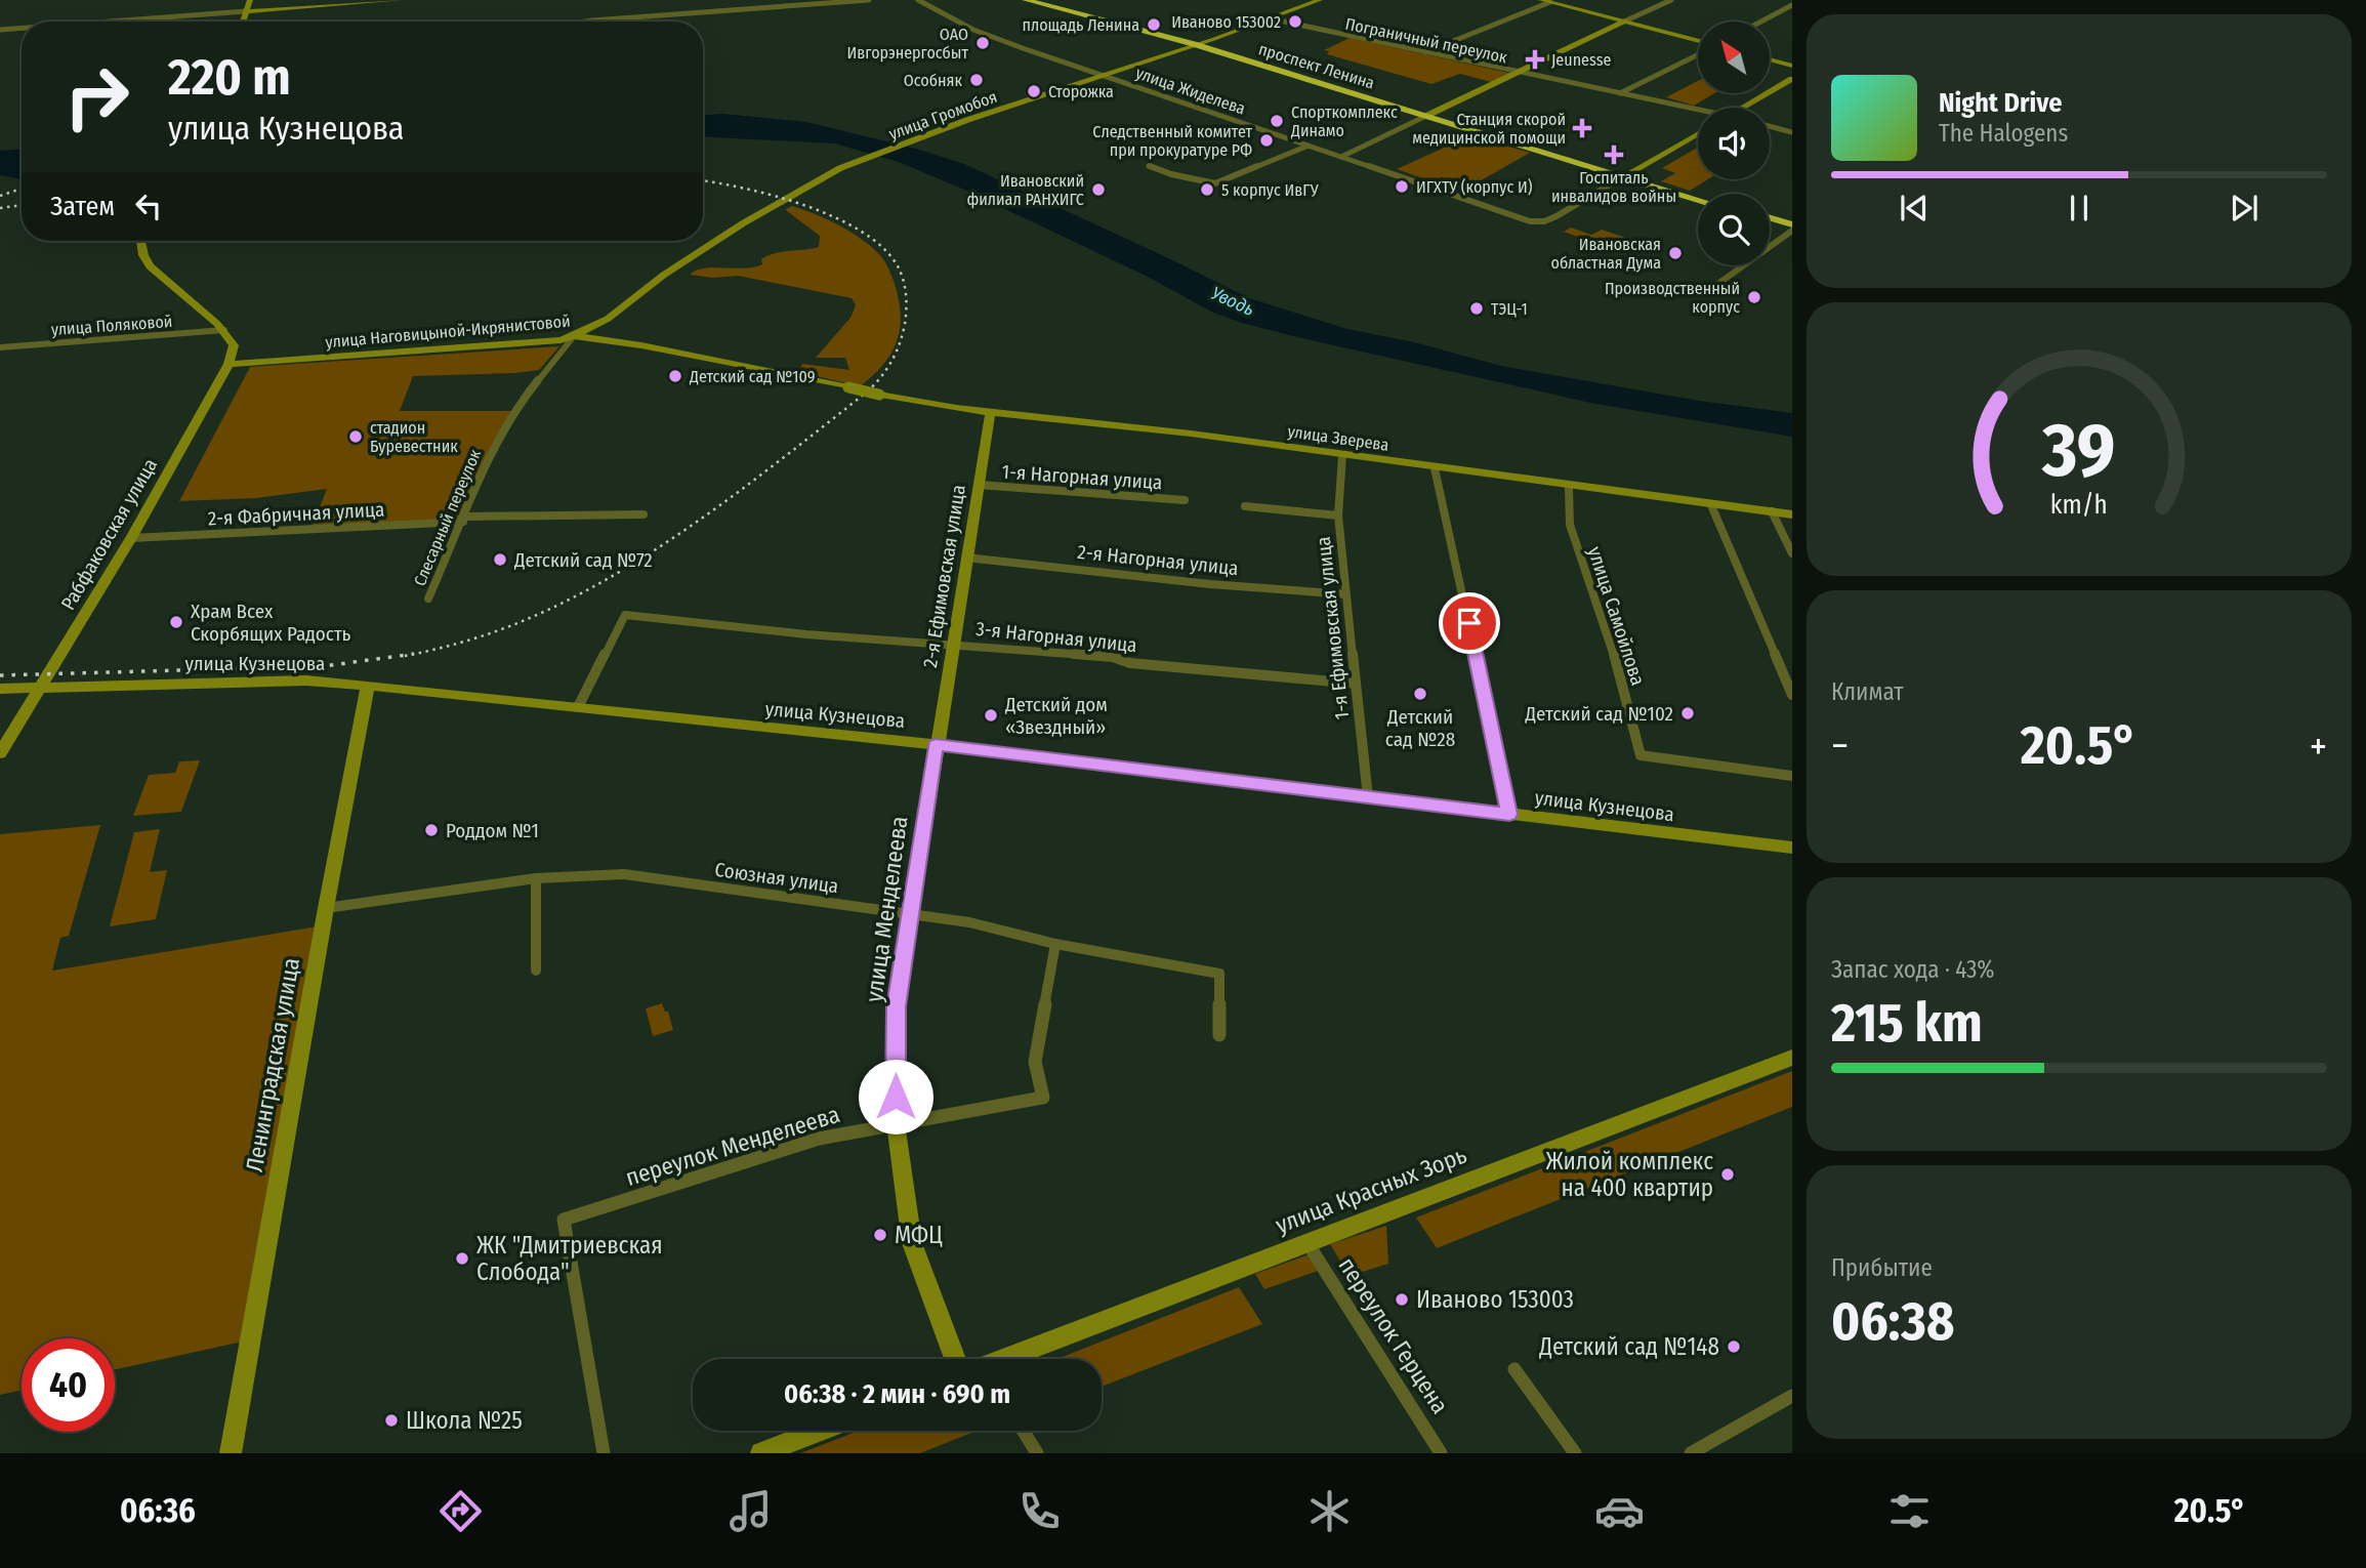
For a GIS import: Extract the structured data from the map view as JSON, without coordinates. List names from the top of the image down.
{
  "streets": {
    "highway": ["проспект Ленина"],
    "main road": [
      "улица Громобоя",
      "улица Наговицыной-Икрянистовой",
      "улица Зверева",
      "Слесарный переулок",
      "Рабфаковская улица",
      "2-я Ефимовская улица",
      "улица Кузнецова",
      "улица Менделеева",
      "Ленинградская улица",
      "улица Красных Зорь"
    ],
    "street": [
      "Пограничный переулок",
      "улица Жиделева",
      "улица Поляковой",
      "1-я Нагорная улица",
      "2-я Фабричная улица",
      "2-я Нагорная улица",
      "улица Самойлова",
      "1-я Ефимовская улица",
      "3-я Нагорная улица",
      "Союзная улица",
      "переулок Менделеева",
      "переулок Герцена"
    ]
  },
  "crossings": [
    ["Пограничный переулок", "улица Громобоя"],
    ["проспект Ленина", "улица Жиделева"],
    ["проспект Ленина", "улица Громобоя"],
    ["улица Жиделева", "улица Громобоя"],
    ["улица Громобоя", "Слесарный переулок"],
    ["улица Наговицыной-Икрянистовой", "улица Зверева"],
    ["улица Наговицыной-Икрянистовой", "Слесарный переулок"],
    ["улица Наговицыной-Икрянистовой", "Рабфаковская улица"],
    ["улица Зверева", "2-я Ефимовская улица"],
    ["улица Зверева", "улица Самойлова"],
    ["улица Зверева", "1-я Ефимовская улица"],
    ["1-я Нагорная улица", "2-я Ефимовская улица"],
    ["2-я Фабричная улица", "Слесарный переулок"],
    ["2-я Фабричная улица", "Рабфаковская улица"],
    ["Рабфаковская улица", "улица Кузнецова"],
    ["2-я Нагорная улица", "2-я Ефимовская улица"],
    ["2-я Нагорная улица", "1-я Ефимовская улица"],
    ["2-я Ефимовская улица", "3-я Нагорная улица"],
    ["2-я Ефимовская улица", "улица Кузнецова"],
    ["2-я Ефимовская улица", "улица Менделеева"],
    ["1-я Ефимовская улица", "3-я Нагорная улица"],
    ["1-я Ефимовская улица", "улица Кузнецова"],
    ["3-я Нагорная улица", "улица Кузнецова"],
    ["улица Кузнецова", "улица Менделеева"],
    ["улица Кузнецова", "Ленинградская улица"],
    ["Союзная улица", "улица Менделеева"],
    ["Союзная улица", "Ленинградская улица"],
    ["Союзная улица", "переулок Менделеева"],
    ["улица Менделеева", "переулок Менделеева"],
    ["улица Красных Зорь", "переулок Герцена"]
  ],
  "water": ["Уводь"],
  "places": {
    "other": [
      "Иваново 153002",
      "площадь Ленина",
      "ОАО Ивгорэнергосбыт",
      "Особняк",
      "Сторожка",
      "Спорткомплекс Динамо",
      "Следственный комитет при прокуратуре РФ",
      "ИГХТУ (корпус И)",
      "Ивановский филиал РАНХИГС",
      "5 корпус ИвГУ",
      "Ивановская областная Дума",
      "Производственный корпус",
      "ТЭЦ-1",
      "Детский сад №109",
      "стадион Буревестник",
      "Детский сад №72",
      "Храм Всех Скорбящих Радость",
      "Детский сад №28",
      "Детский сад №102",
      "Детский дом «Звездный»",
      "Роддом №1",
      "Жилой комплекс на 400 квартир",
      "МФЦ",
      "ЖК \"Дмитриевская Слобода\"",
      "Иваново 153003",
      "Детский сад №148",
      "Школа №25"
    ],
    "health": ["Jeunesse", "Станция скорой медицинской помощи", "Госпиталь инвалидов войны"]
  },
  "north": "top left",
  "page": {
    "turn": ["220 m", "улица Кузнецова"],
    "song": ["Night Drive", "The Halogens"],
    "then": "Затем",
    "tile": [
      "Климат",
      ["Запас хода · 43%", "215 km"],
      ["Прибытие", "06:38"]
    ],
    "heat": ["−", "20.5°", "+"],
    "limit": "40",
    "trip": "06:38 · 2 мин · 690 m",
    "tabs": ["06:36", "20.5°"],
    "gauge": ["39", "km/h"]
  }
}
